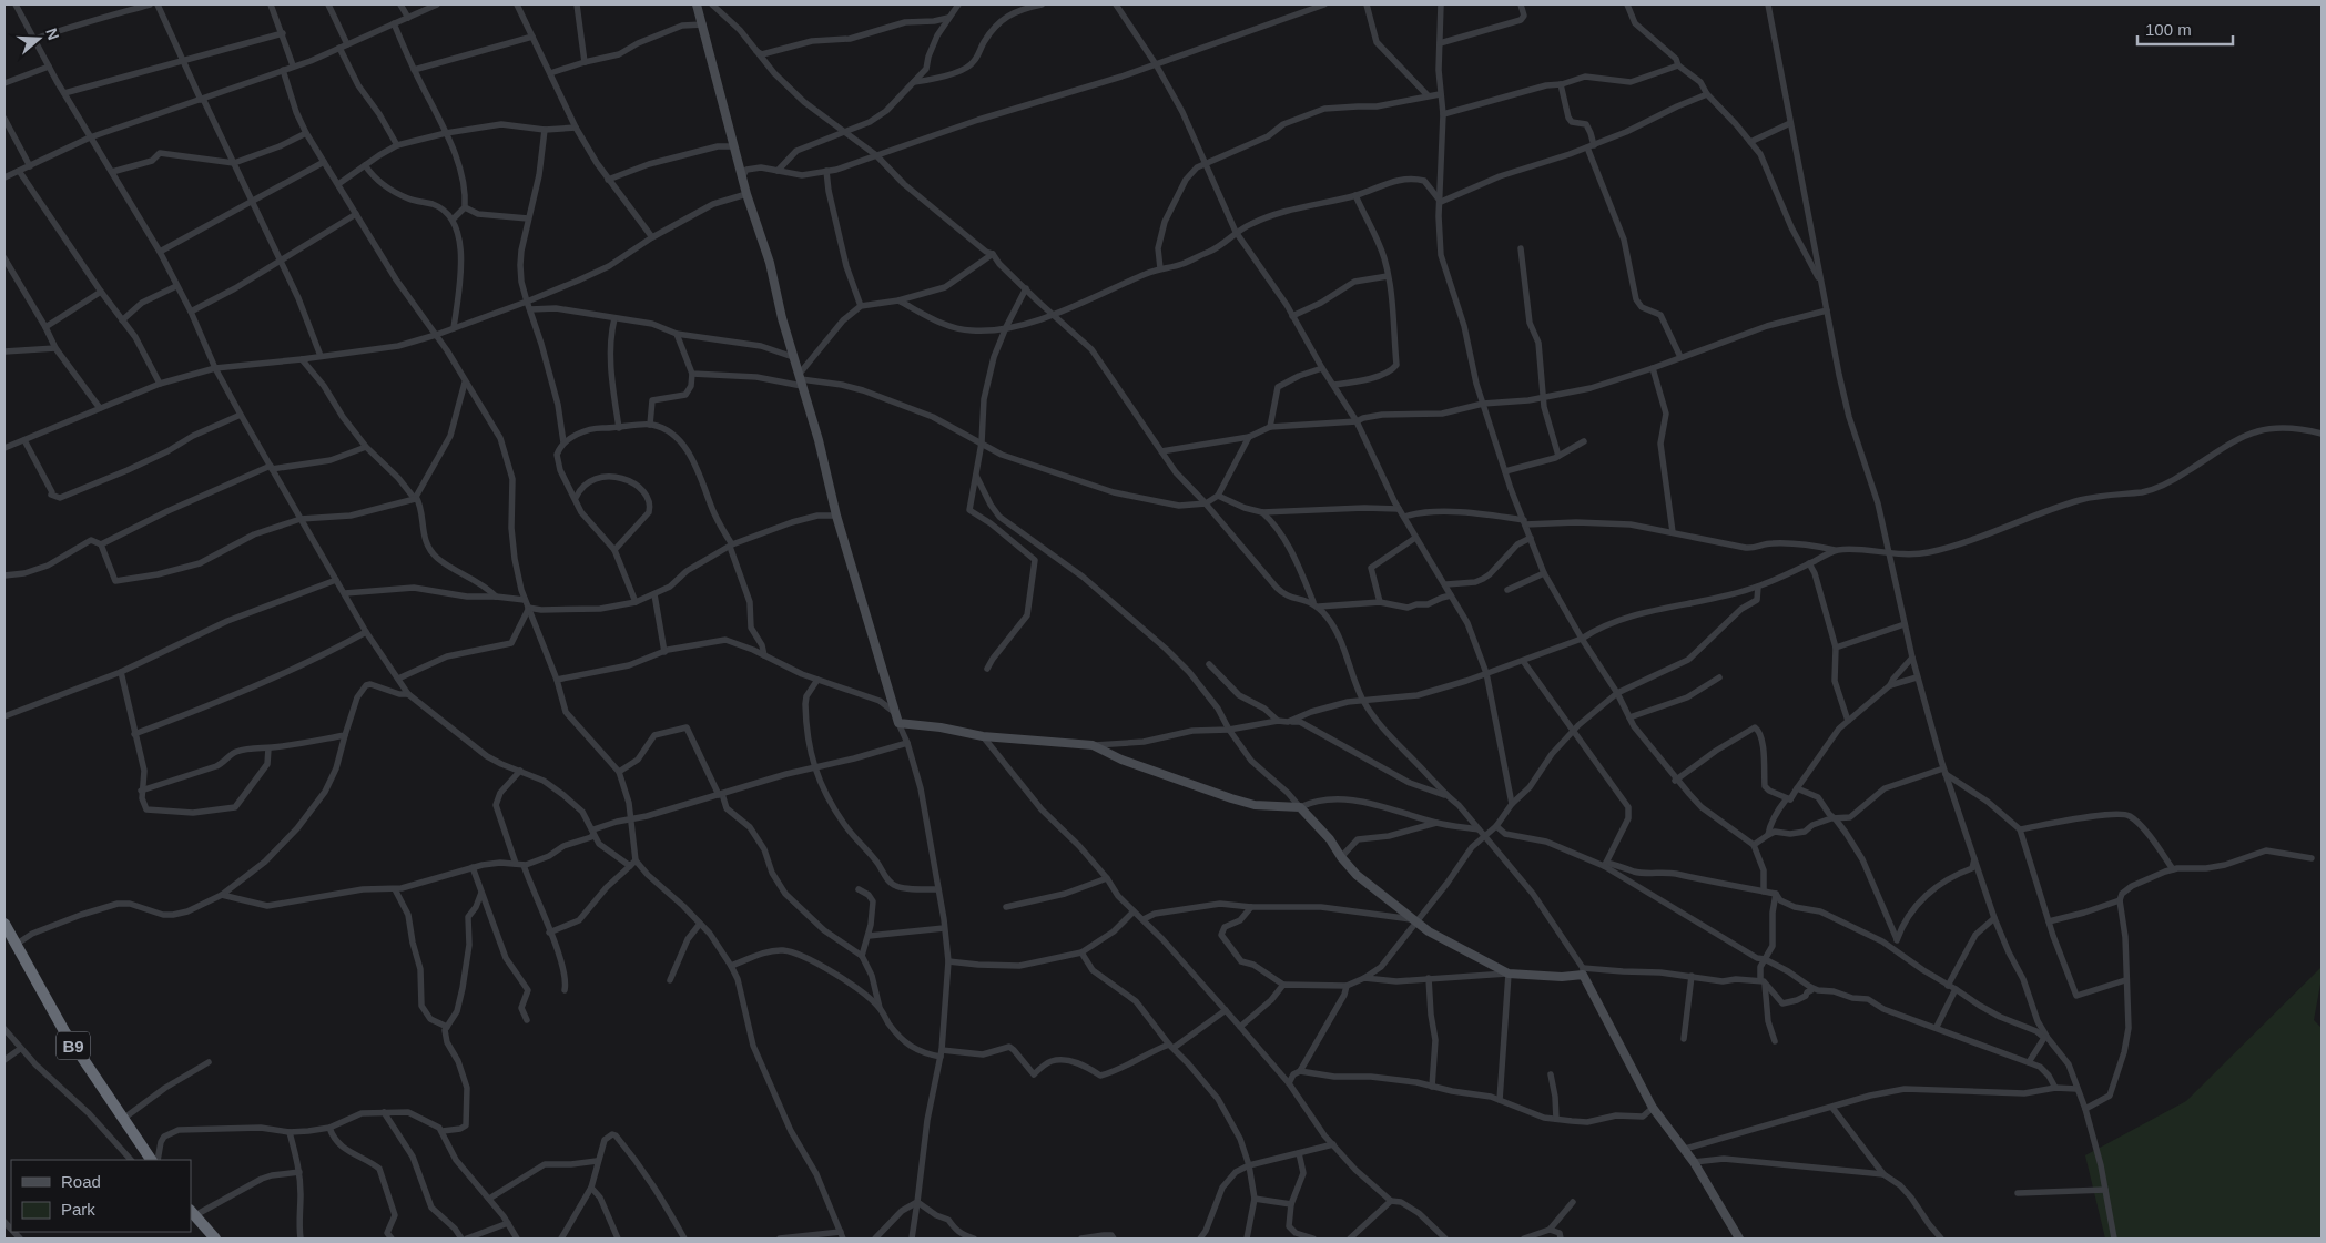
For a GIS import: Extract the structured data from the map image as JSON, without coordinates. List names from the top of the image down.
{
  "streets": {
    "highway": ["B9"]
  },
  "legend": ["Road", "Park"],
  "scale_bar": "100 m",
  "north": "right"
}
